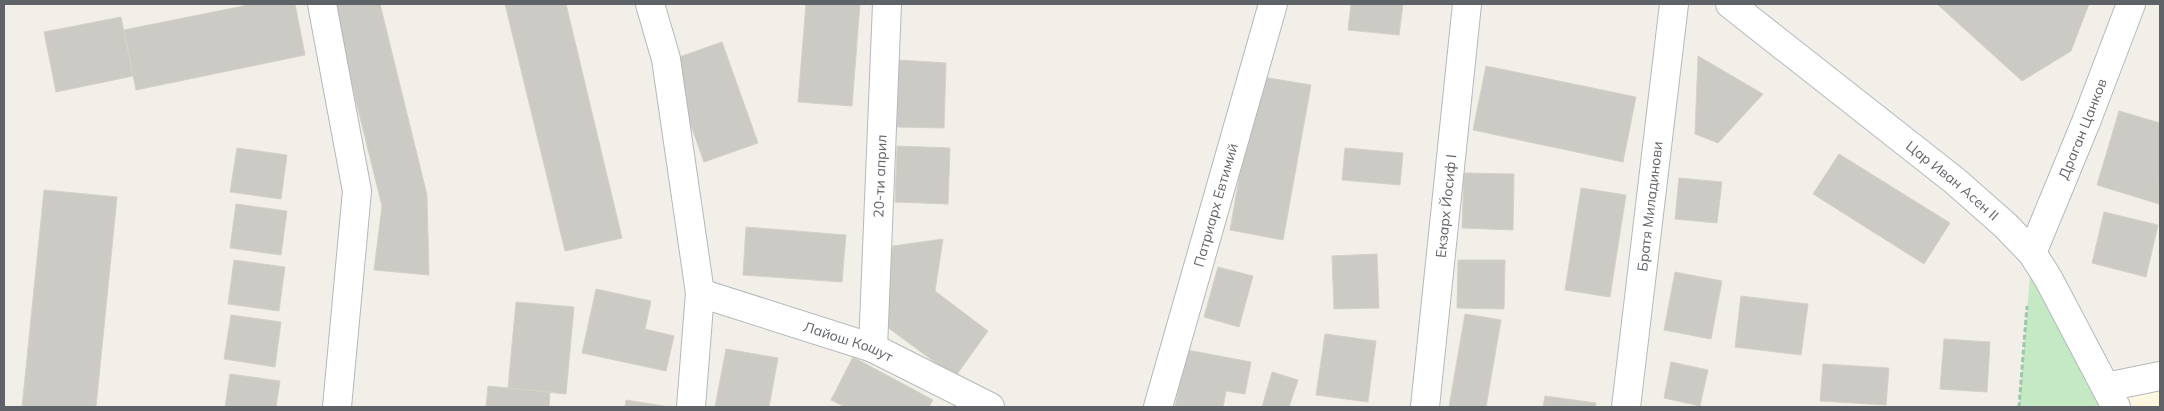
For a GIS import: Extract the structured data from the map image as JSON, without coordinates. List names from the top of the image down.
{
  "streets": {
    "street": [
      "Драган Цанков",
      "20-ти април",
      "Цар Иван Асен II",
      "Патриарх Евтимий",
      "Екзарх Йосиф I",
      "Братя Миладинови",
      "Лайош Кошут"
    ]
  },
  "crossings": [
    ["Драган Цанков", "Цар Иван Асен II"],
    ["20-ти април", "Лайош Кошут"]
  ]
}
